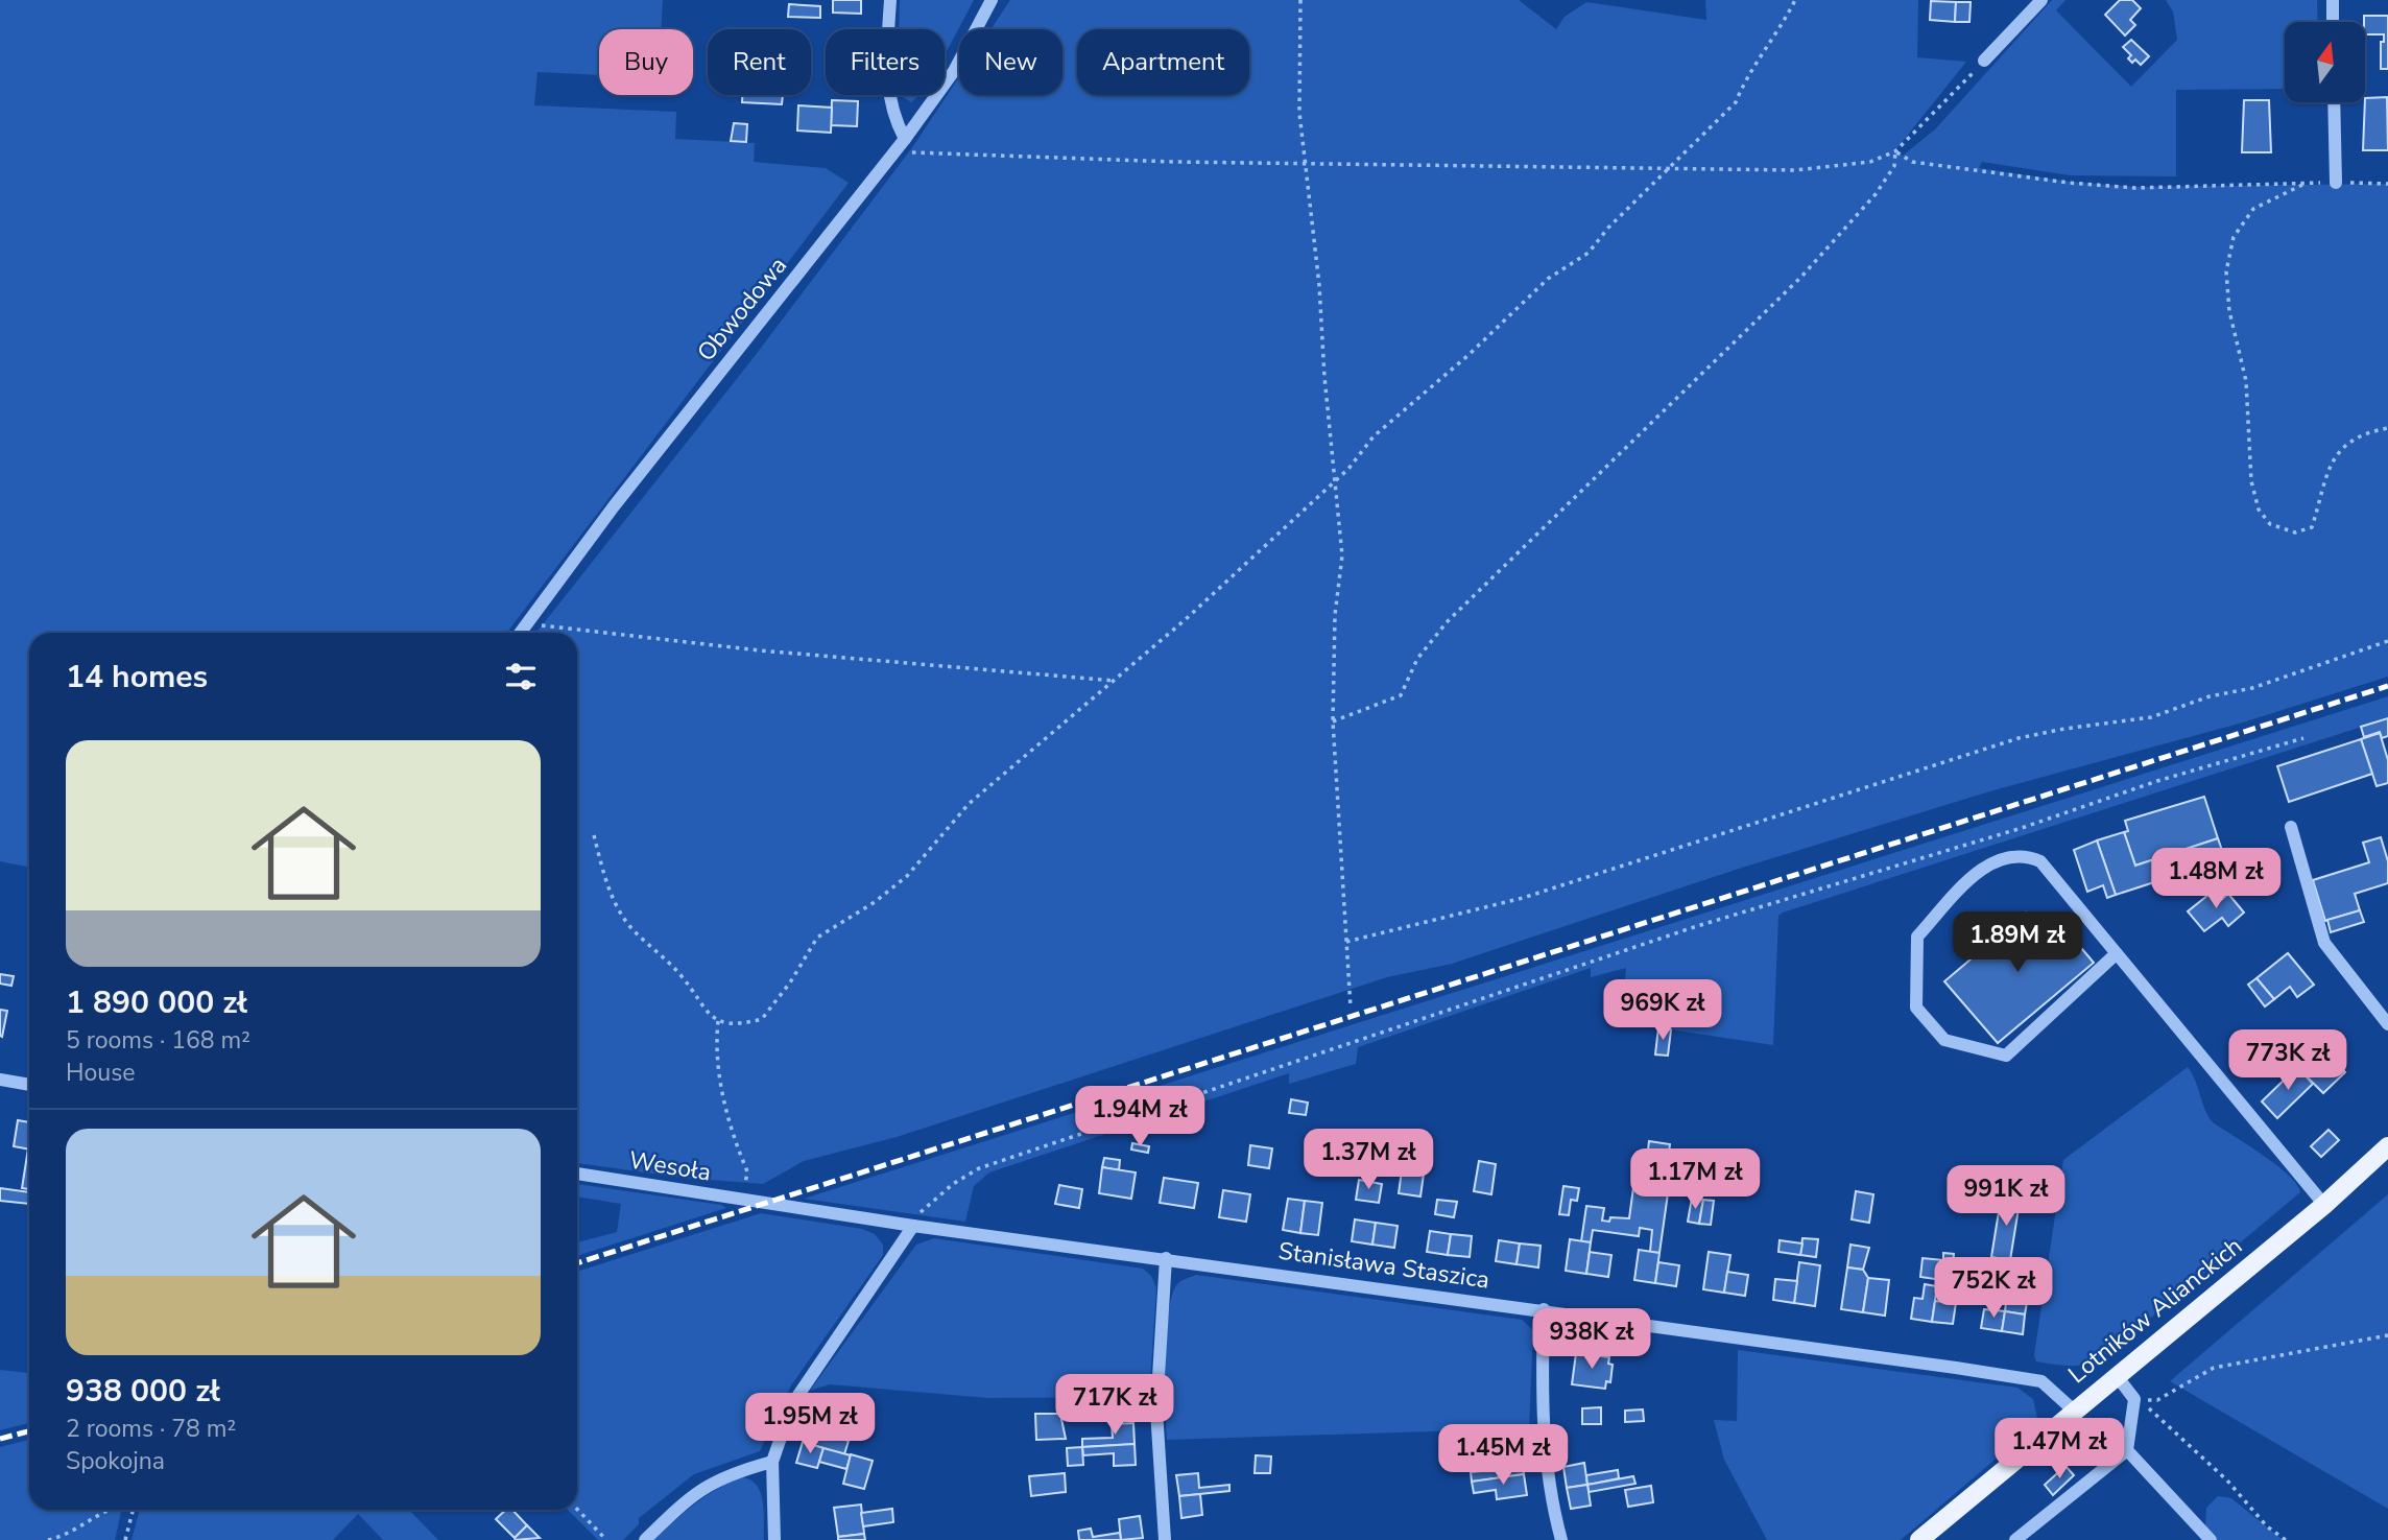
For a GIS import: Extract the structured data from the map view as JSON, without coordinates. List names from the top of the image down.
{
  "streets": {
    "main road": ["Lotników Alianckich"],
    "street": ["Obwodowa", "Wesoła", "Stanisława Staszica"]
  },
  "crossings": [
    ["Wesoła", "Stanisława Staszica"],
    ["Stanisława Staszica", "Lotników Alianckich"]
  ],
  "north": "top",
  "page": {
    "chip": [
      "Buy",
      "Rent",
      "Filters",
      "New",
      "Apartment"
    ],
    "heading": "14 homes",
    "list": [
      {
        "name": "1 890 000 zł",
        "note": "5 rooms · 168 m² · House"
      },
      {
        "name": "938 000 zł",
        "note": "2 rooms · 78 m² · Spokojna"
      }
    ],
    "price": [
      "1.48M zł",
      "1.89M zł",
      "969K zł",
      "773K zł",
      "1.94M zł",
      "1.37M zł",
      "1.17M zł",
      "991K zł",
      "752K zł",
      "938K zł",
      "717K zł",
      "1.95M zł",
      "1.47M zł",
      "1.45M zł"
    ]
  }
}
